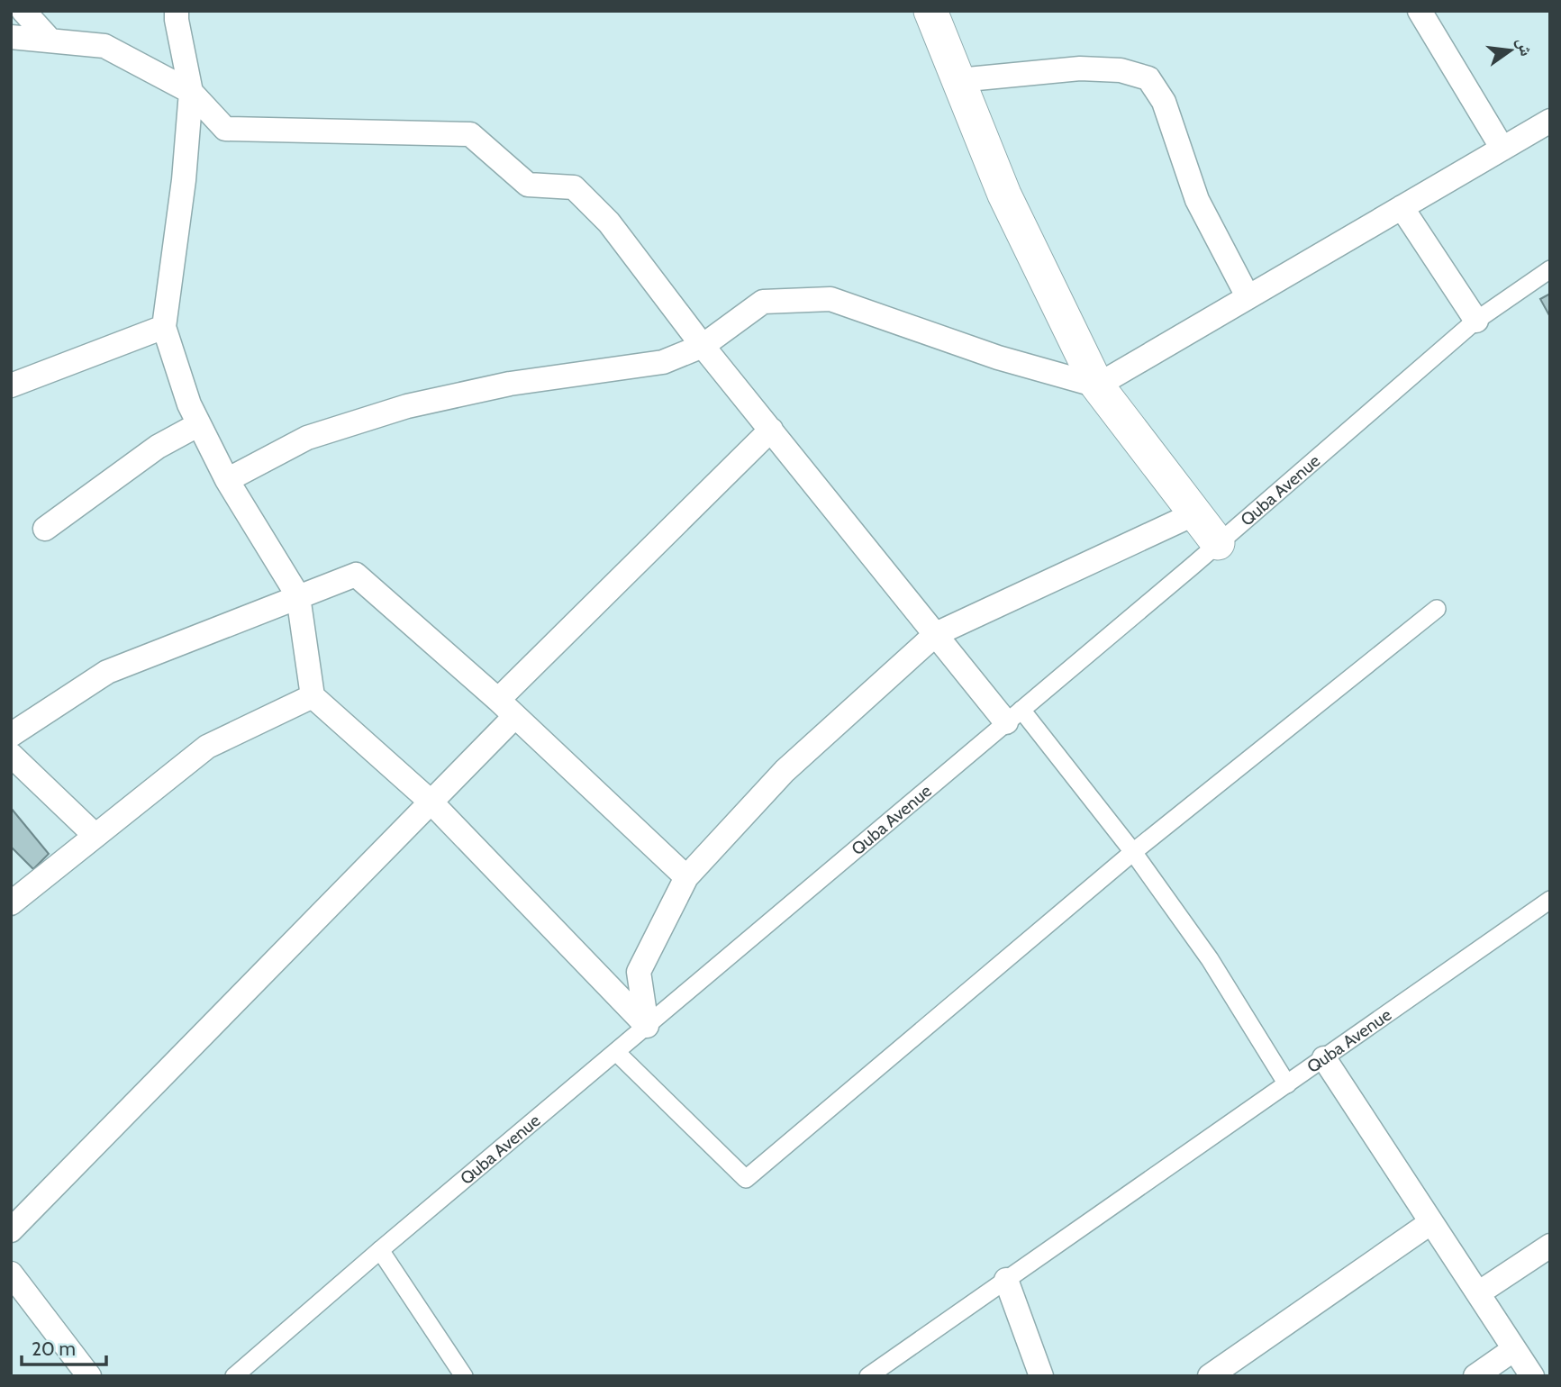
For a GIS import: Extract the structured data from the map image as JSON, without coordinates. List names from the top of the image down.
{
  "streets": {
    "street": ["Quba Avenue"]
  },
  "scale_bar": "20 m",
  "north": "right"
}
